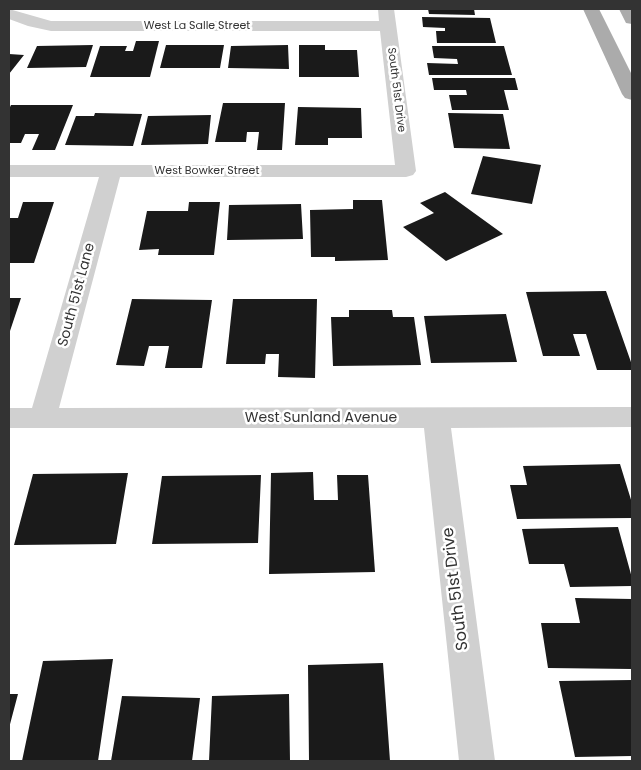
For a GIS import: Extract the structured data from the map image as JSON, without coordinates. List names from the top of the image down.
{
  "streets": {
    "street": [
      "West La Salle Street",
      "South 51st Drive",
      "West Bowker Street",
      "South 51st Lane",
      "West Sunland Avenue"
    ]
  },
  "crossings": [
    ["West La Salle Street", "South 51st Drive"],
    ["South 51st Drive", "West Bowker Street"],
    ["South 51st Drive", "West Sunland Avenue"],
    ["West Bowker Street", "South 51st Lane"],
    ["South 51st Lane", "West Sunland Avenue"]
  ]
}
